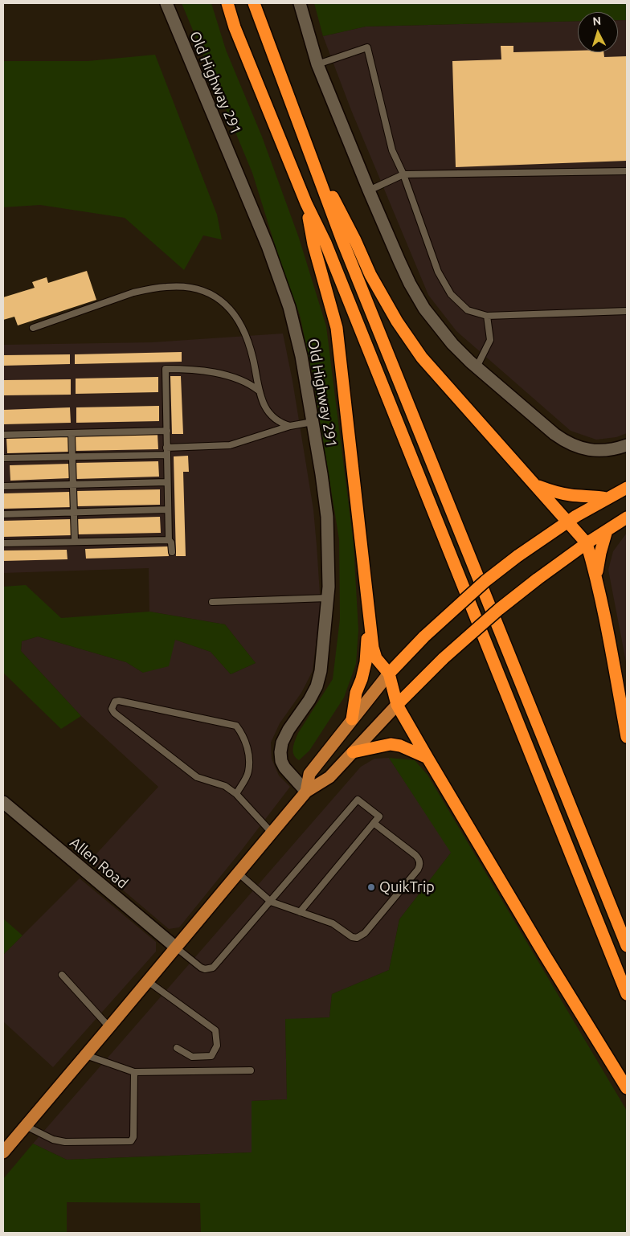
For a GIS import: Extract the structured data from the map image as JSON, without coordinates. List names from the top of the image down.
{
  "streets": {
    "street": ["Old Highway 291", "Allen Road"]
  },
  "places": ["QuikTrip"],
  "north": "top"
}
